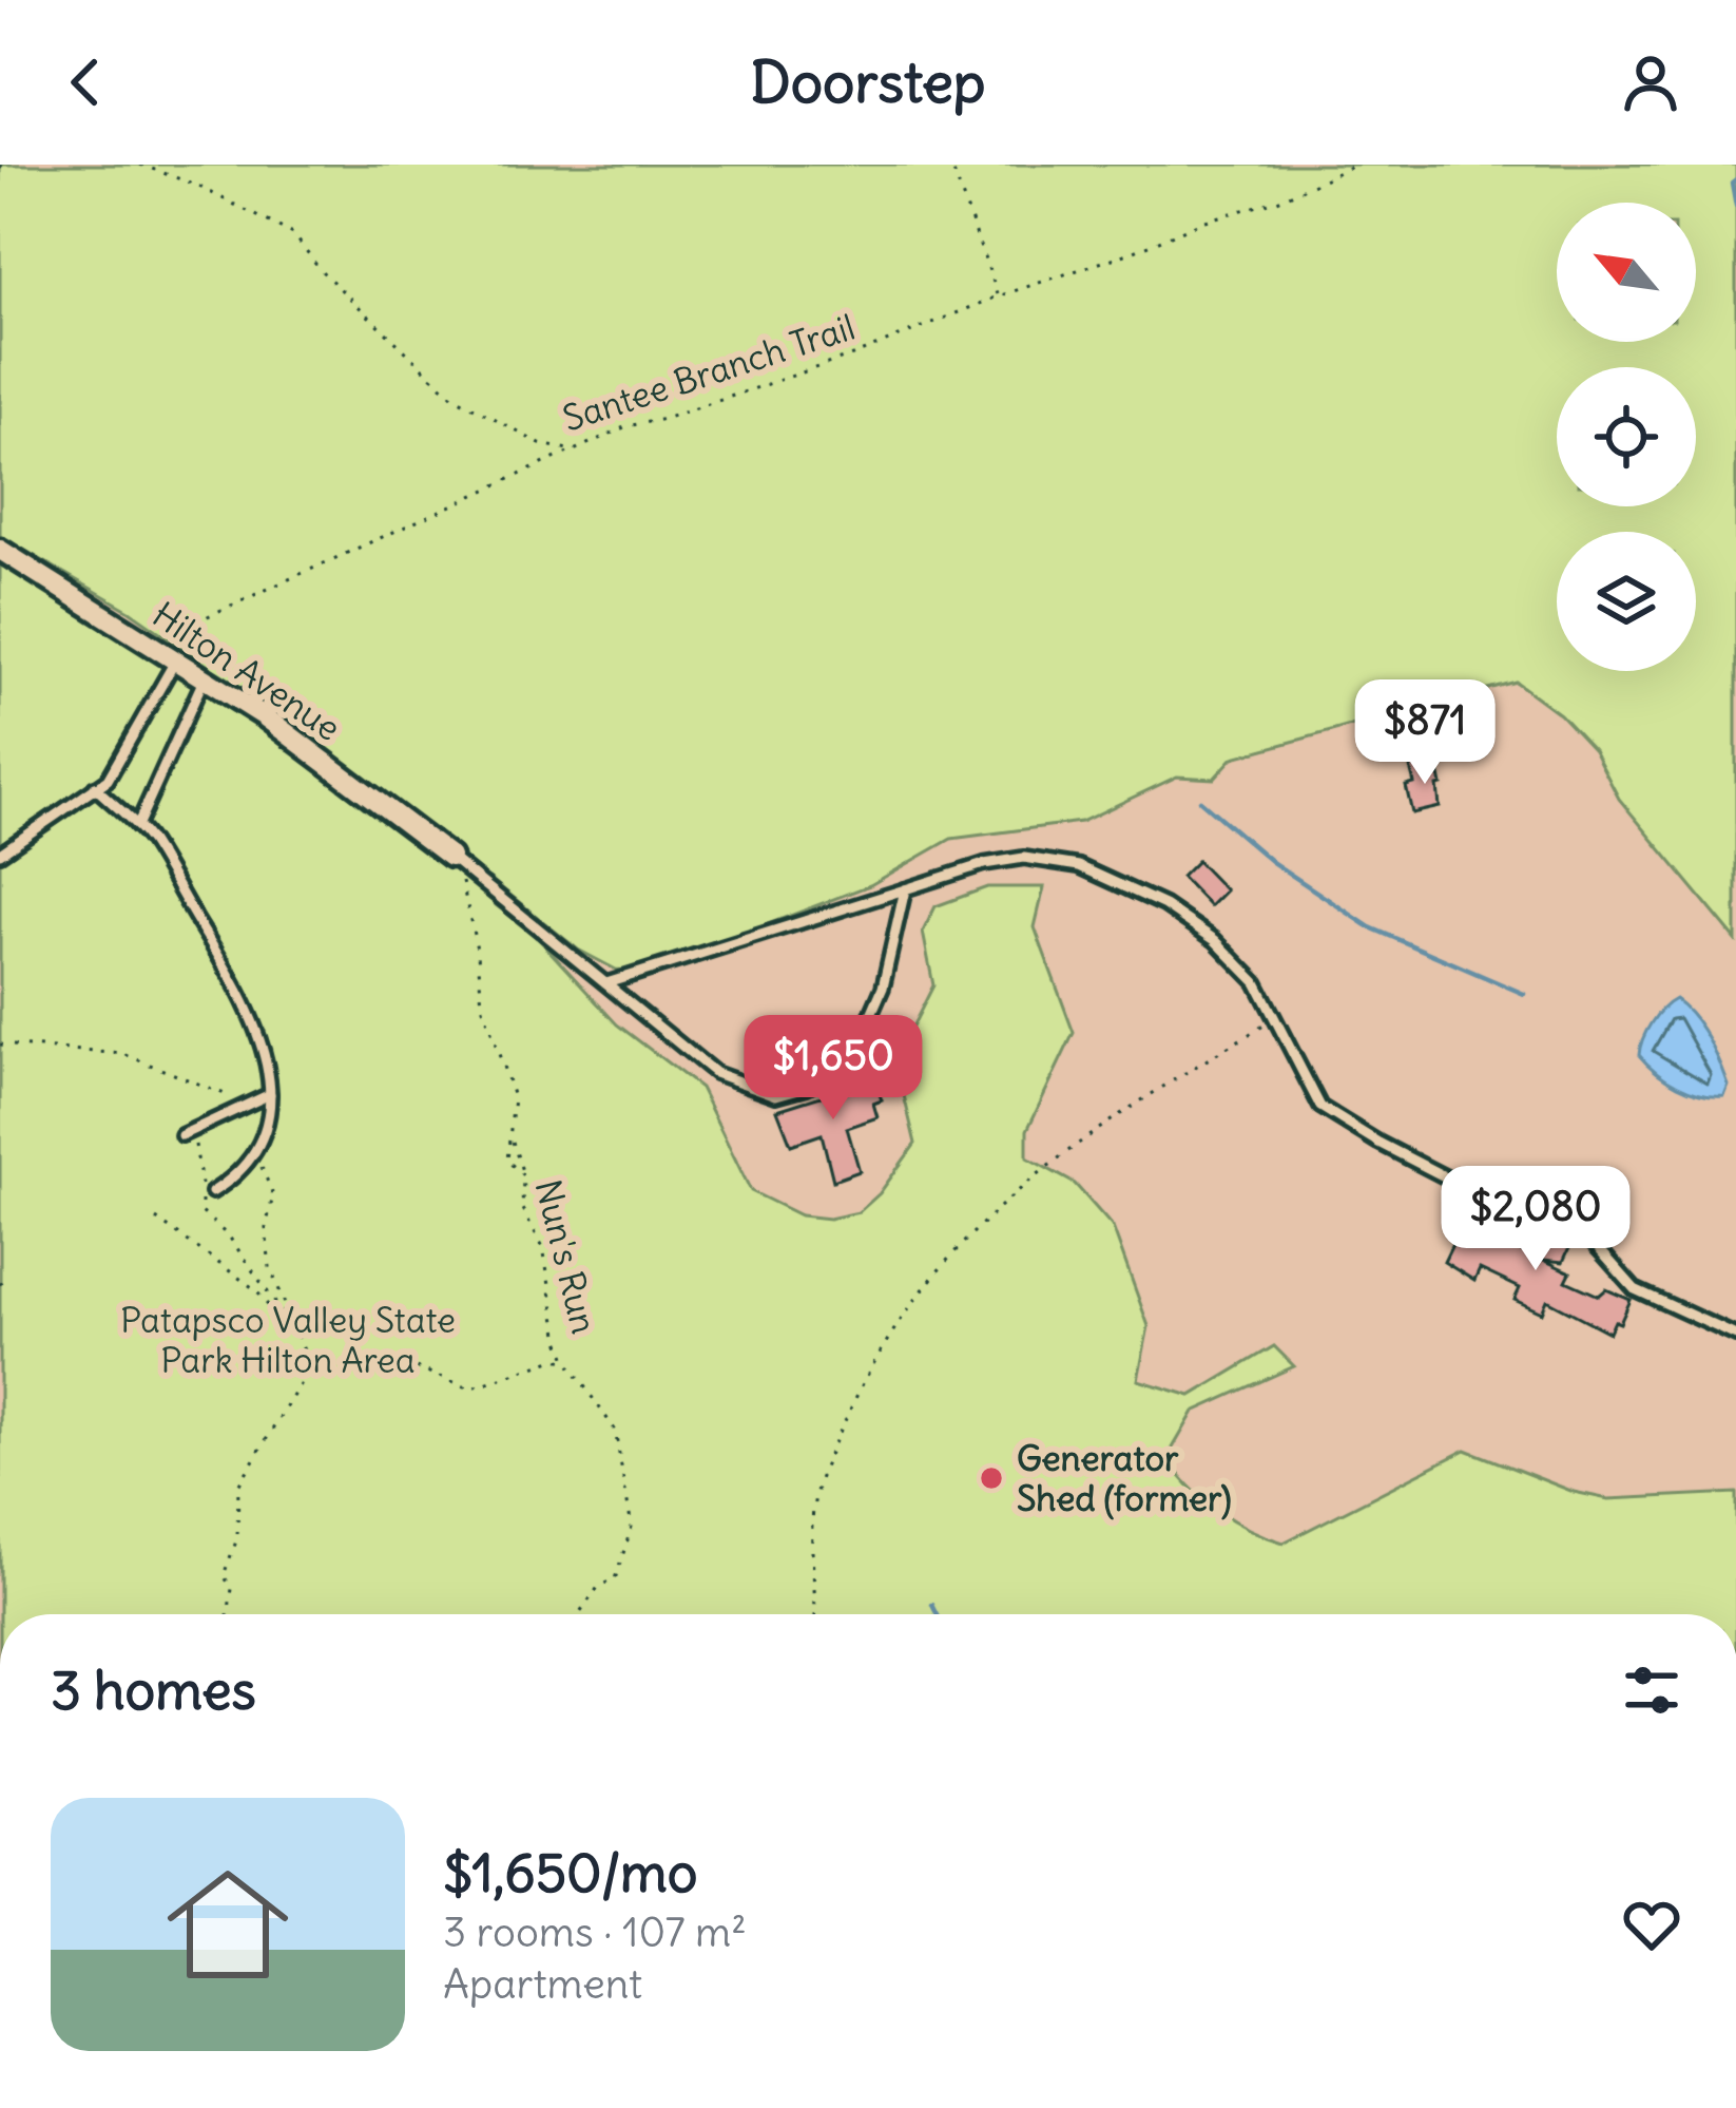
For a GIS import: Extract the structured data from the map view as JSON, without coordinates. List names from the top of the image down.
{
  "streets": {
    "street": ["Hilton Avenue"],
    "path": ["Santee Branch Trail", "Nun's Run"]
  },
  "parks": ["Patapsco Valley State Park Hilton Area"],
  "places": ["Generator Shed (former)"],
  "north": "top left",
  "page": {
    "header": "Doorstep",
    "price": ["$871", "$1,650", "$2,080"],
    "heading": "3 homes",
    "list": [
      {
        "name": "$1,650/mo",
        "note": "3 rooms · 107 m² · Apartment"
      }
    ]
  }
}
